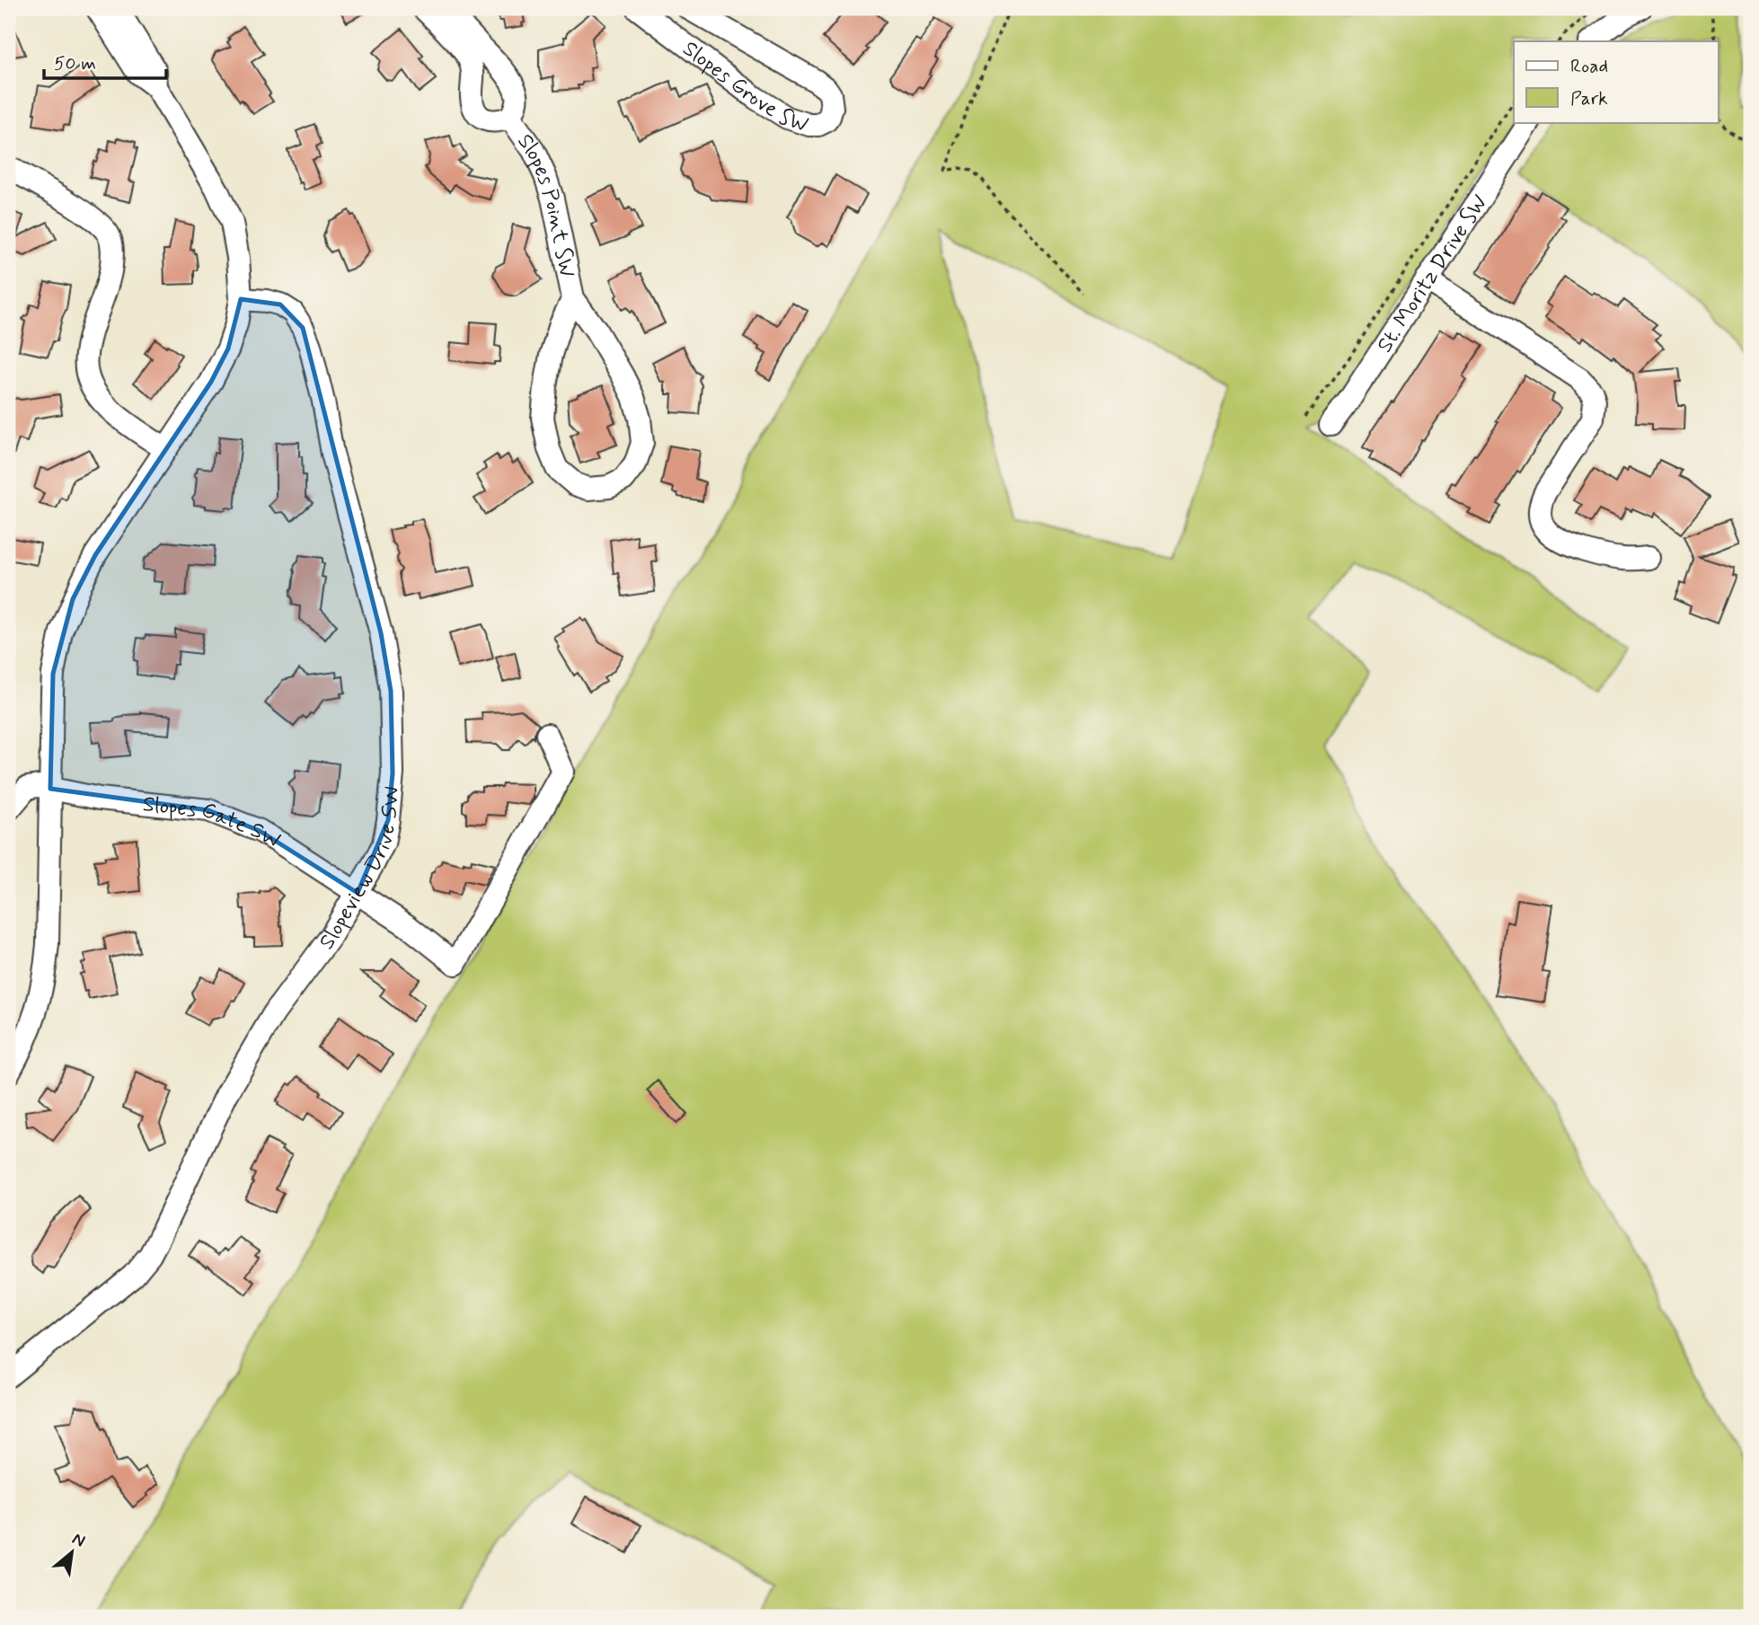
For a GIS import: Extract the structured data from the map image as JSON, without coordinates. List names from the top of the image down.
{
  "streets": {
    "street": [
      "Slopes Grove SW",
      "Slopes Point SW",
      "St. Moritz Drive SW",
      "Slopes Gate SW",
      "Slopeview Drive SW"
    ]
  },
  "crossings": [
    ["Slopes Gate SW", "Slopeview Drive SW"]
  ],
  "legend": ["Road", "Park"],
  "scale_bar": "50 m",
  "north": "top right"
}
